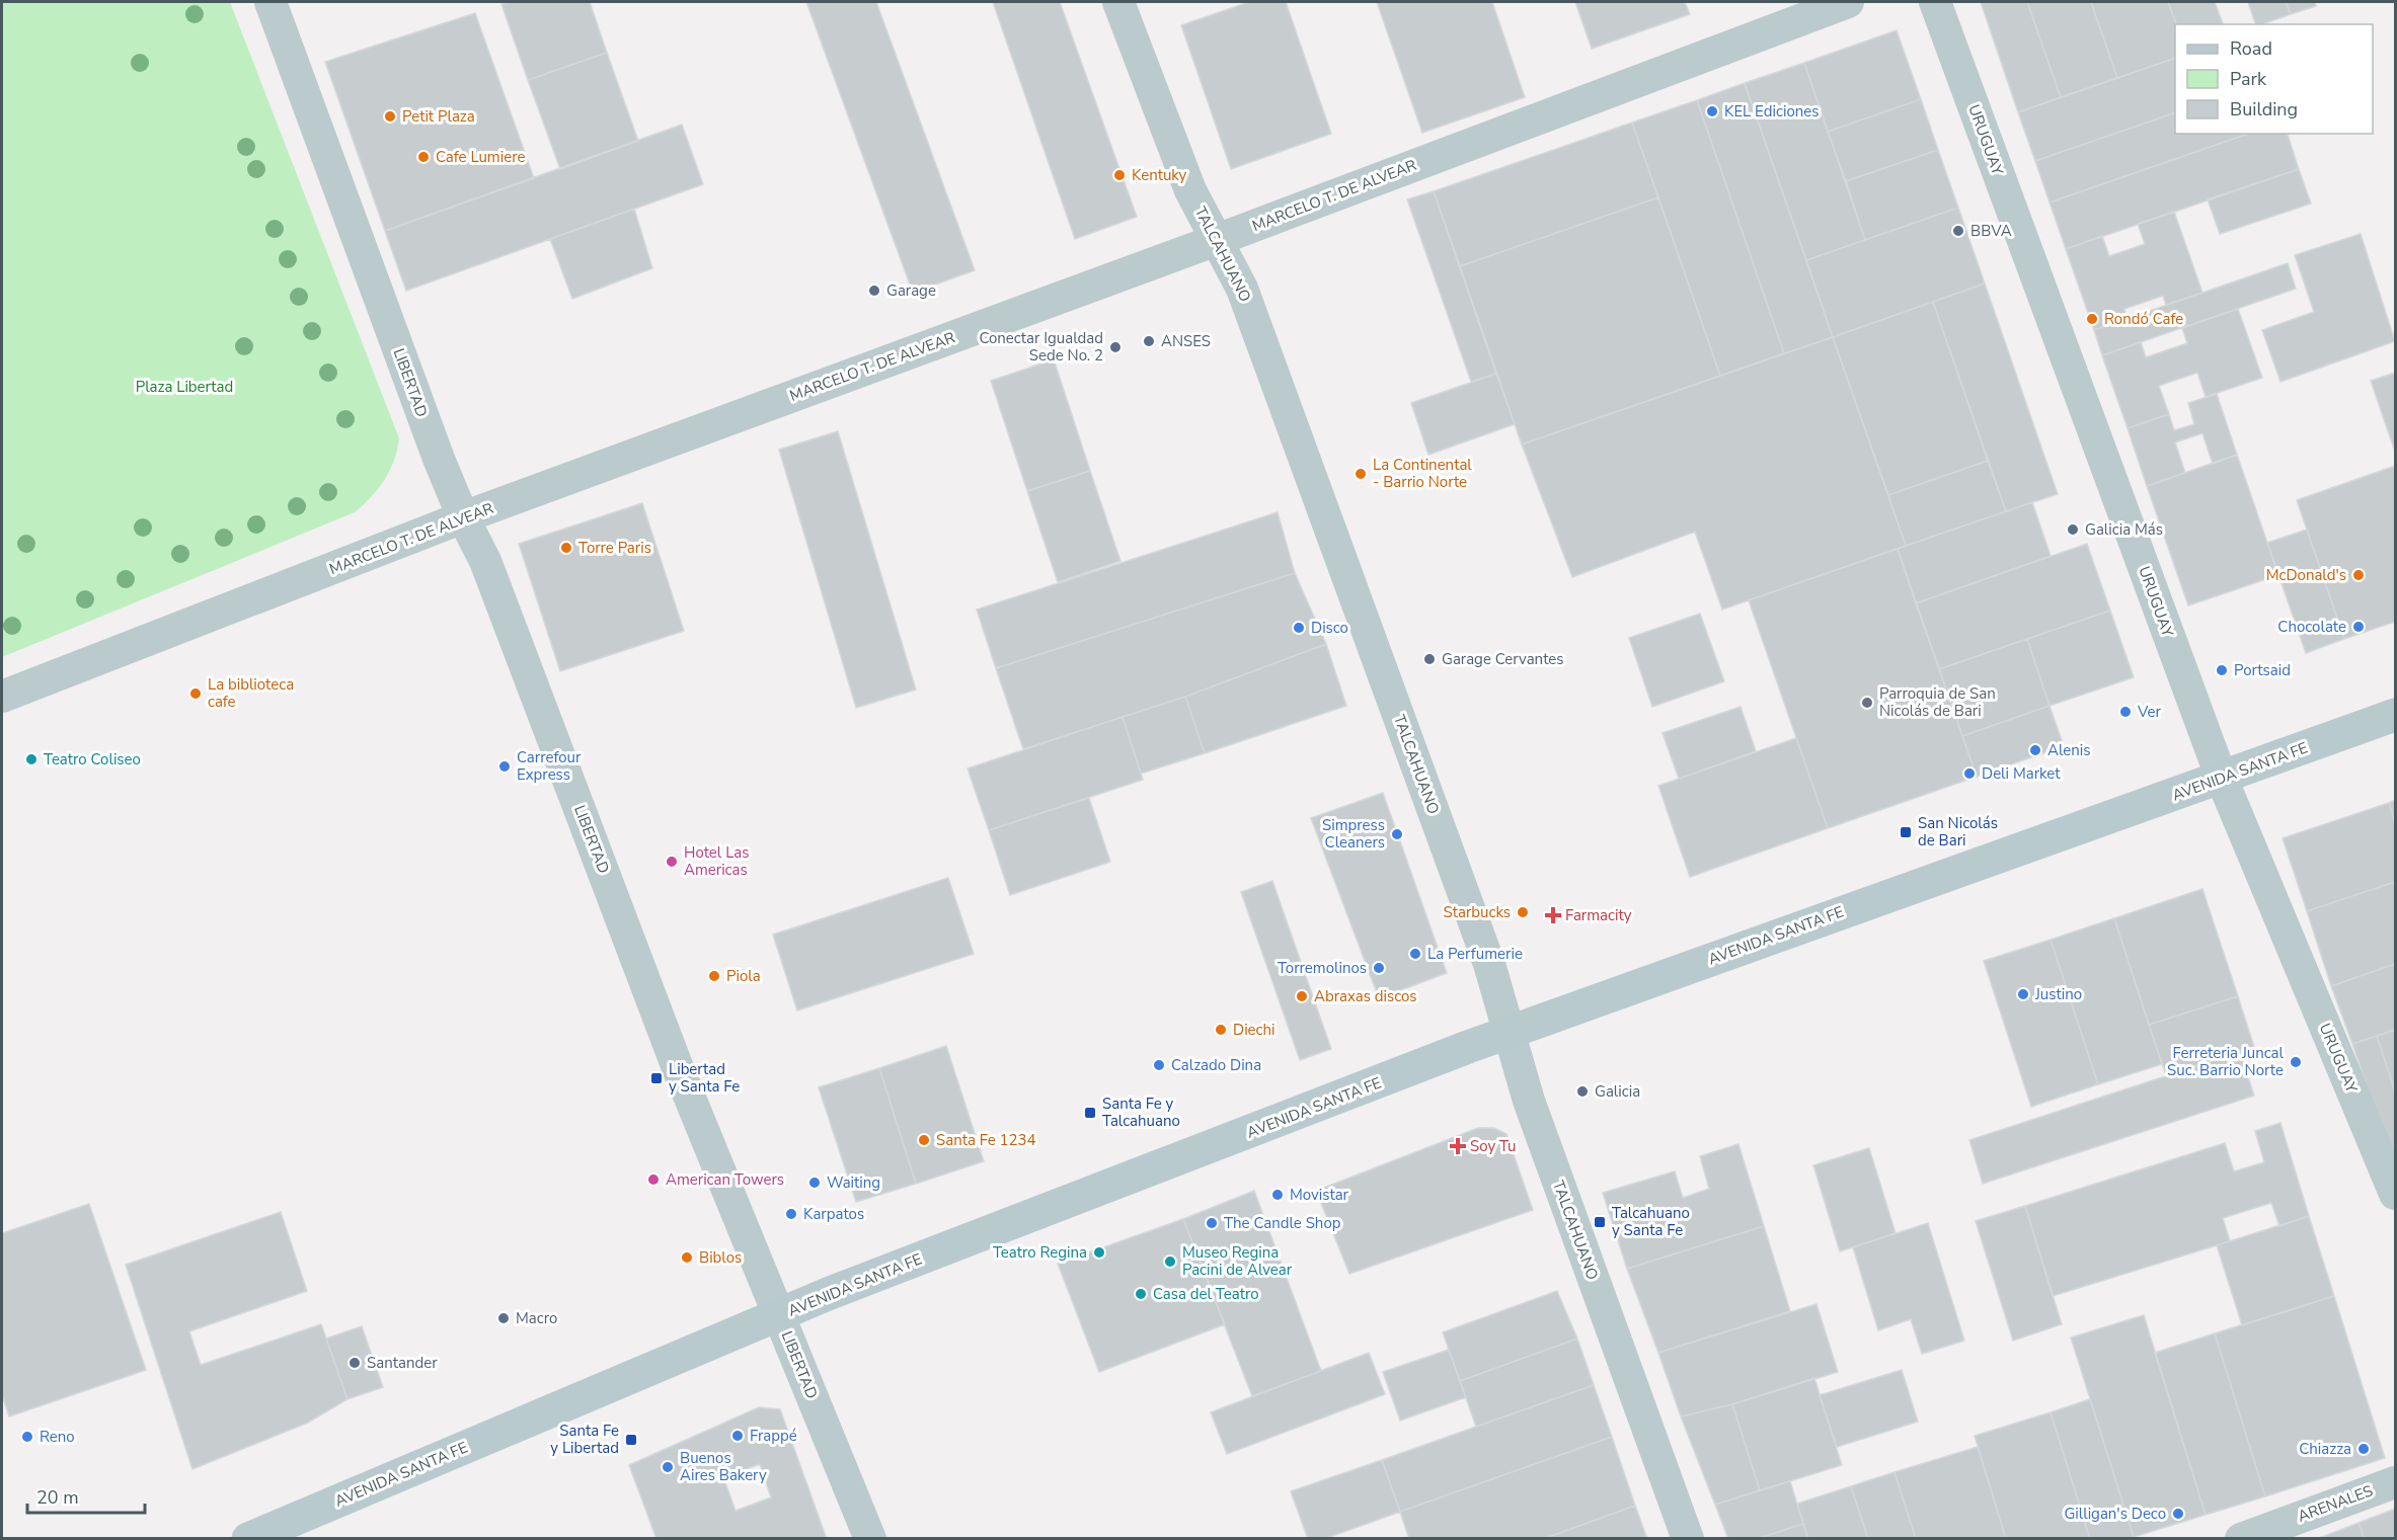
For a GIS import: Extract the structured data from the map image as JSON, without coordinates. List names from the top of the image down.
{
  "streets": {
    "main road": ["AVENIDA SANTA FE"],
    "street": [
      "URUGUAY",
      "MARCELO T. DE ALVEAR",
      "TALCAHUANO",
      "LIBERTAD",
      "ARENALES"
    ]
  },
  "crossings": [
    ["URUGUAY", "AVENIDA SANTA FE"],
    ["MARCELO T. DE ALVEAR", "TALCAHUANO"],
    ["MARCELO T. DE ALVEAR", "LIBERTAD"],
    ["TALCAHUANO", "AVENIDA SANTA FE"],
    ["LIBERTAD", "AVENIDA SANTA FE"]
  ],
  "parks": ["Plaza Libertad"],
  "places": {
    "other": [
      "KEL Ediciones",
      "Petit Plaza",
      "Cafe Lumiere",
      "Kentuky",
      "BBVA",
      "Garage",
      "Rondó Cafe",
      "ANSES",
      "Conectar Igualdad Sede No. 2",
      "La Continental - Barrio Norte",
      "Galicia Más",
      "Torre Paris",
      "McDonald's",
      "Chocolate",
      "Disco",
      "Garage Cervantes",
      "Portsaid",
      "La biblioteca cafe",
      "Parroquia de San Nicolás de Bari",
      "Ver",
      "Alenis",
      "Teatro Coliseo",
      "Carrefour Express",
      "Deli Market",
      "Simpress Cleaners",
      "Hotel Las Americas",
      "Starbucks",
      "La Perfumerie",
      "Torremolinos",
      "Piola",
      "Justino",
      "Abraxas discos",
      "Diechi",
      "Ferreteria Juncal Suc. Barrio Norte",
      "Calzado Dina",
      "Galicia",
      "Santa Fe 1234",
      "American Towers",
      "Waiting",
      "Movistar",
      "Karpatos",
      "The Candle Shop",
      "Teatro Regina",
      "Biblos",
      "Museo Regina Pacini de Alvear",
      "Casa del Teatro",
      "Macro",
      "Santander",
      "Frappé",
      "Reno",
      "Chiazza",
      "Buenos Aires Bakery",
      "Gilligan's Deco"
    ],
    "transit": [
      "San Nicolás de Bari",
      "Libertad y Santa Fe",
      "Santa Fe y Talcahuano",
      "Talcahuano y Santa Fe",
      "Santa Fe y Libertad"
    ],
    "health": ["Farmacity", "Soy Tu"]
  },
  "legend": ["Road", "Park", "Building"],
  "scale_bar": "20 m"
}
